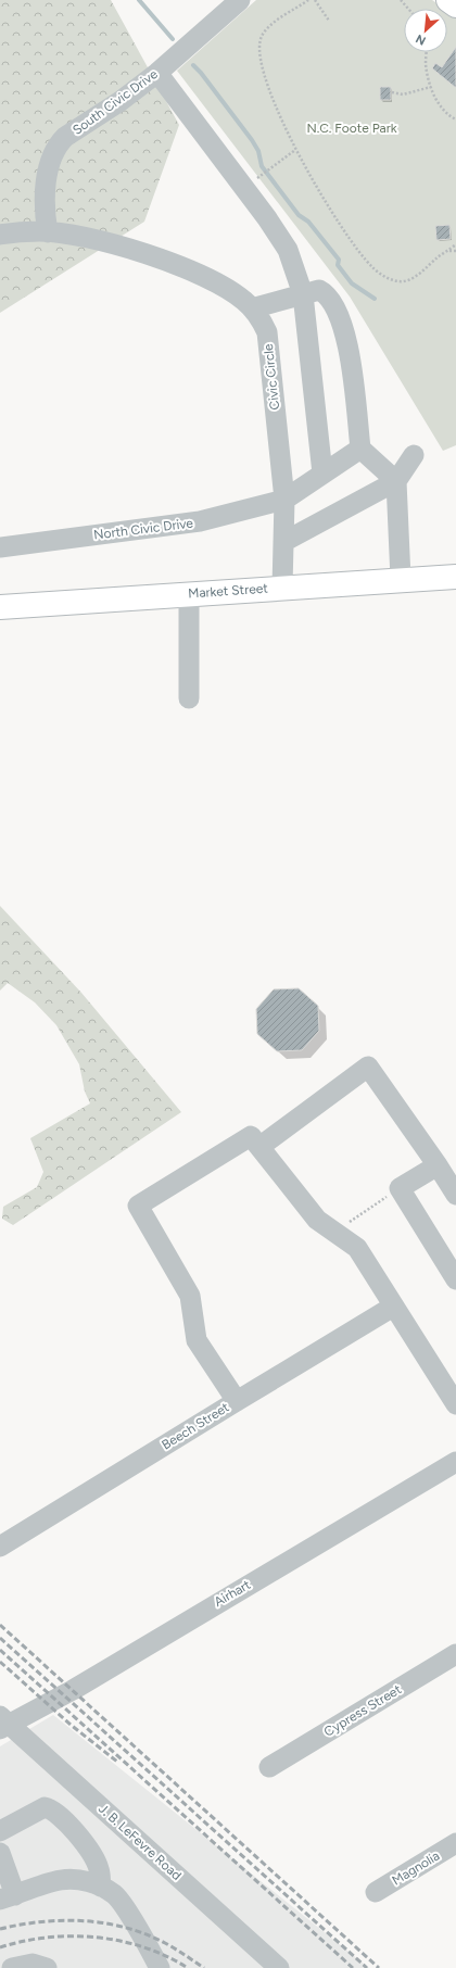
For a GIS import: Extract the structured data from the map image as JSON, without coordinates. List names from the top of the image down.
{
  "streets": {
    "main road": ["Market Street"],
    "street": [
      "South Civic Drive",
      "Civic Circle",
      "North Civic Drive",
      "Beech Street",
      "Airhart",
      "Cypress Street",
      "J. B. LeFevre Road",
      "Magnolia"
    ]
  },
  "crossings": [
    ["South Civic Drive", "Civic Circle"],
    ["Civic Circle", "North Civic Drive"],
    ["Civic Circle", "Market Street"],
    ["Airhart", "J. B. LeFevre Road"]
  ],
  "parks": ["N.C. Foote Park"],
  "north": "bottom left"
}
